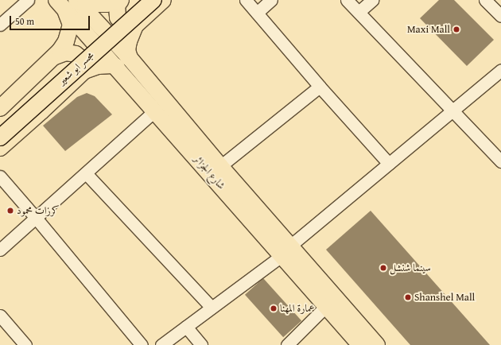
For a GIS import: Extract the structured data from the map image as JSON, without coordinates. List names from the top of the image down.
{
  "streets": {
    "main road": ["مجسر ابو شعير", "شارع الجزائر"]
  },
  "places": [
    "Maxi Mall",
    "كرزات محمود",
    "سينما شنشل",
    "Shanshel Mall",
    "عمارة المهنا"
  ],
  "scale_bar": "50 m"
}
